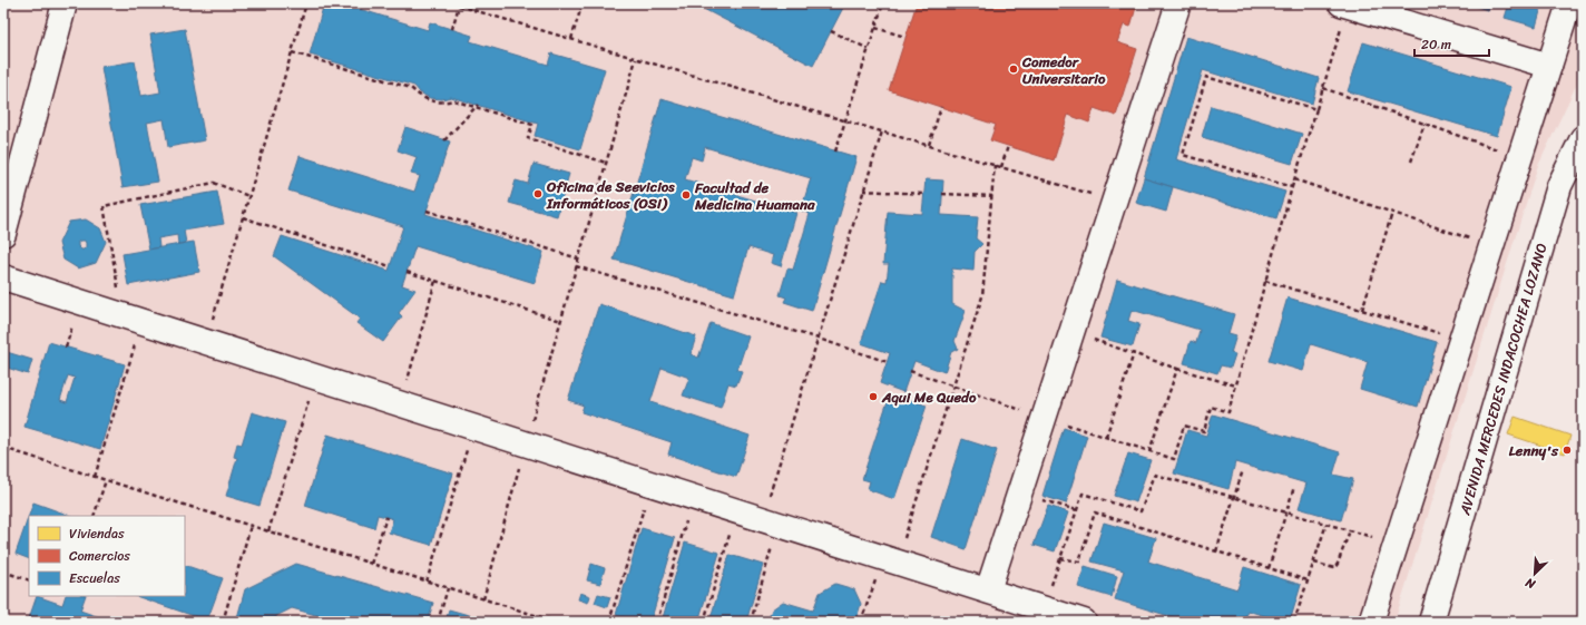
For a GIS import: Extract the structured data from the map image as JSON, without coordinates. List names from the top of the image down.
{
  "streets": {
    "street": ["AVENIDA MERCEDES INDACOCHEA LOZANO"]
  },
  "places": [
    "Comedor Universitario",
    "Oficina de Seevicios Informáticos (OSI)",
    "Facultad de Medicina Huamana",
    "Aqui Me Quedo",
    "Lenny's"
  ],
  "legend": ["Viviendas", "Comercios", "Escuelas"],
  "scale_bar": "20 m",
  "north": "bottom left"
}
